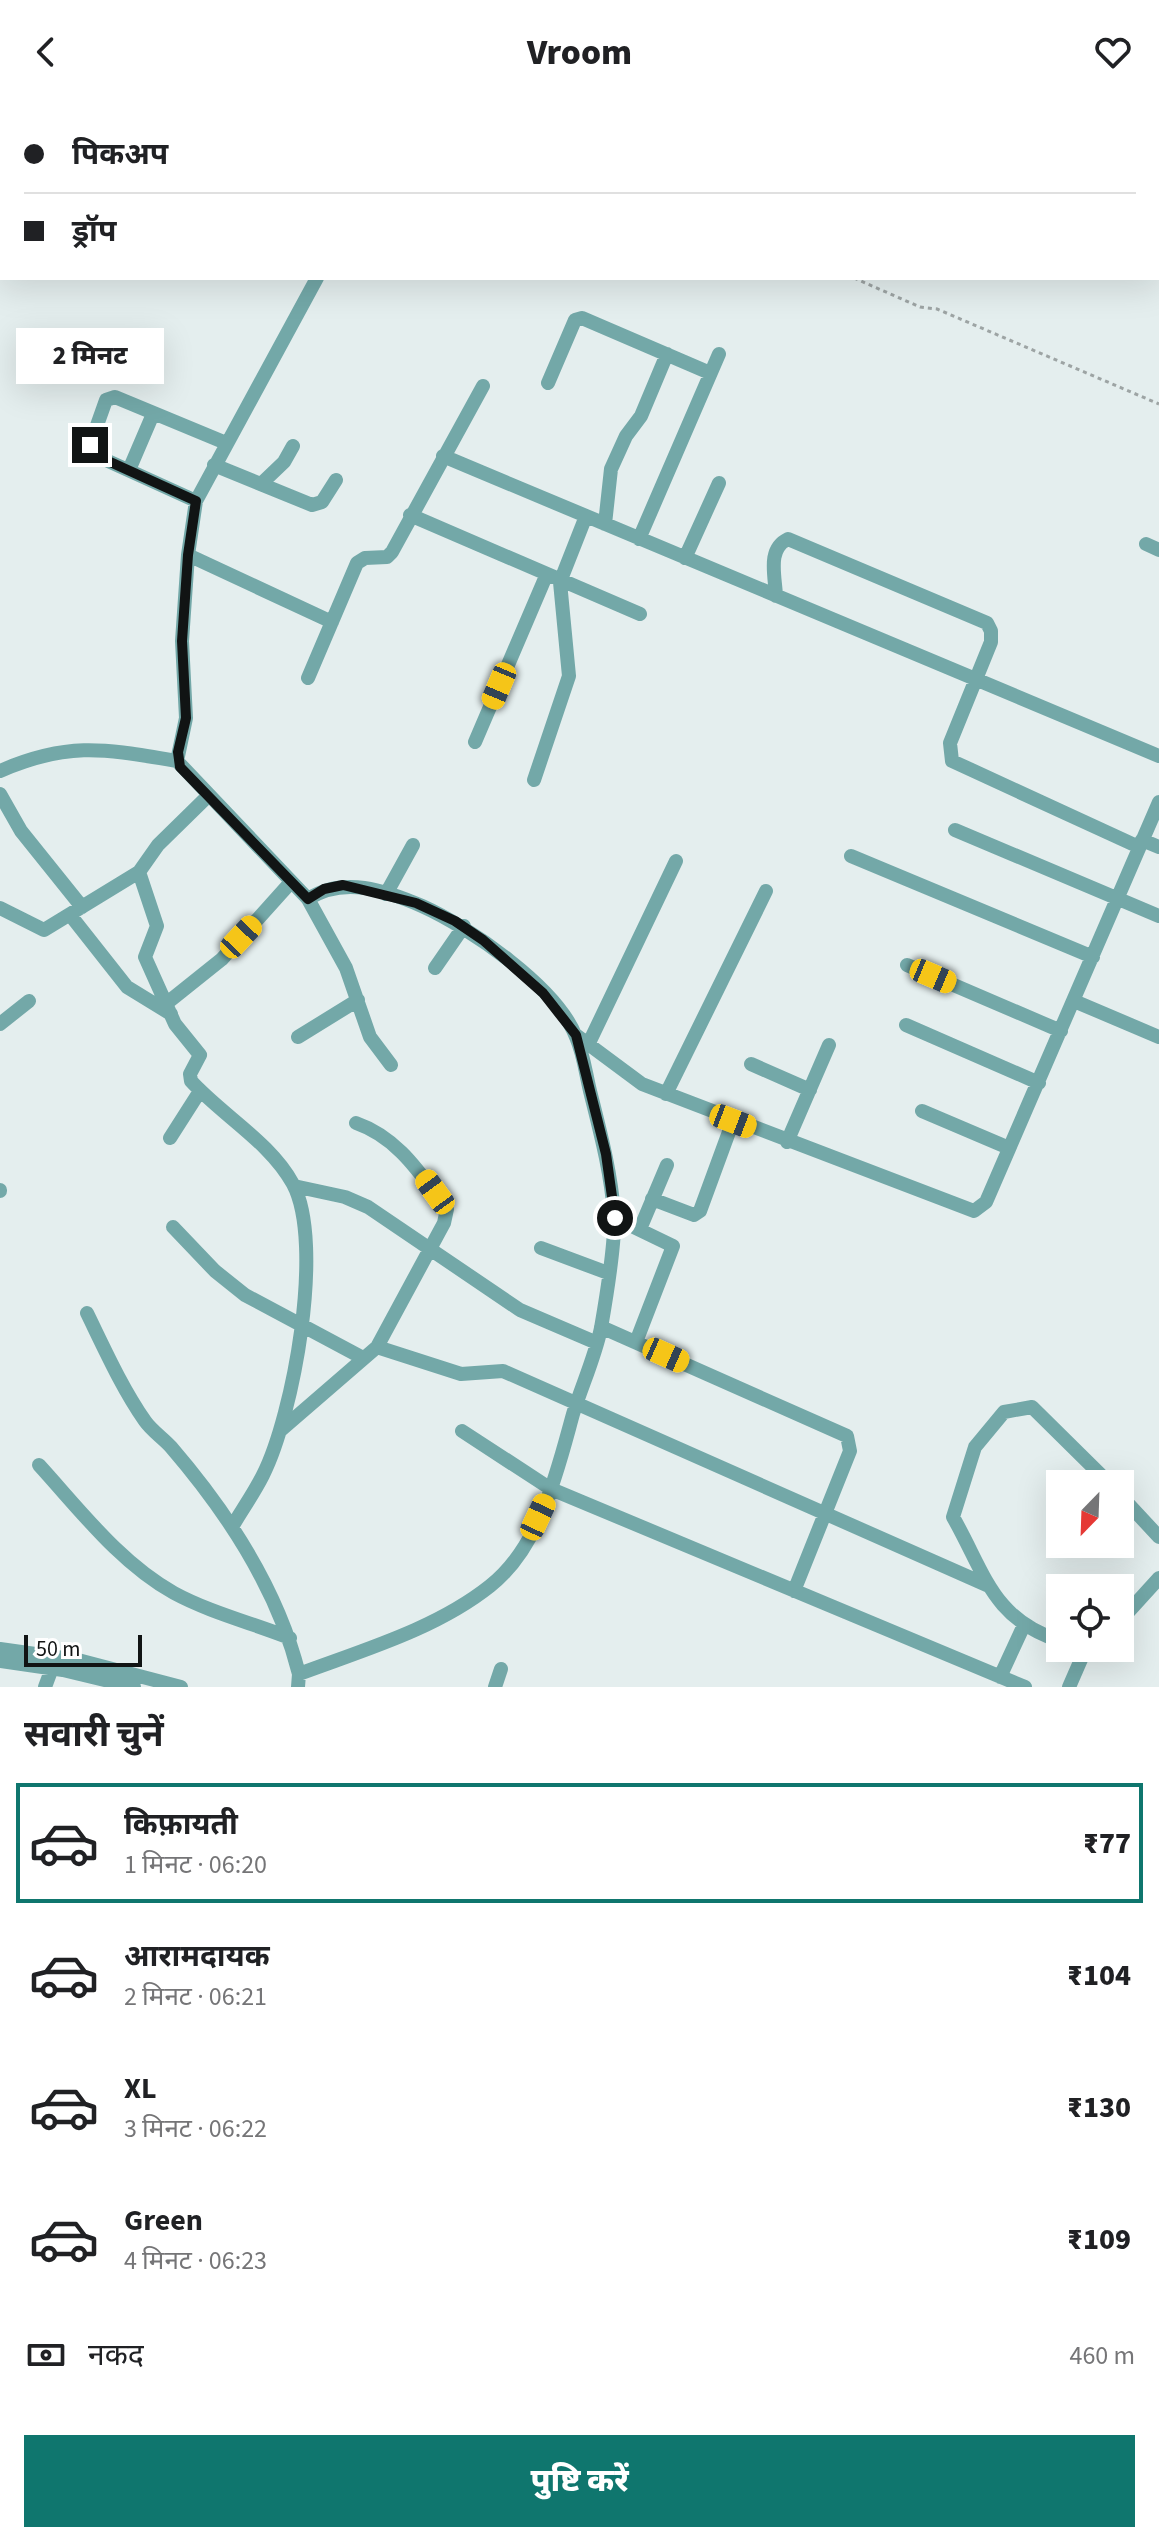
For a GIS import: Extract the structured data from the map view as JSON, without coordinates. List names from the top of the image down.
{
  "scale_bar": "50 m",
  "north": "bottom left",
  "page": {
    "header": "Vroom",
    "banner": ["पिकअप", "ड्रॉप"],
    "bubble": "2 मिनट",
    "scale": "50 m",
    "heading": "सवारी चुनें",
    "list": [
      {
        "name": "किफ़ायती",
        "note": "1 मिनट · 06:20",
        "value": "₹77"
      },
      {
        "name": "आरामदायक",
        "note": "2 मिनट · 06:21",
        "value": "₹104"
      },
      {
        "name": "XL",
        "note": "3 मिनट · 06:22",
        "value": "₹130"
      },
      {
        "name": "Green",
        "note": "4 मिनट · 06:23",
        "value": "₹109"
      }
    ],
    "pay": ["नकद", "460 m"],
    "buttons": "पुष्टि करें"
  }
}
